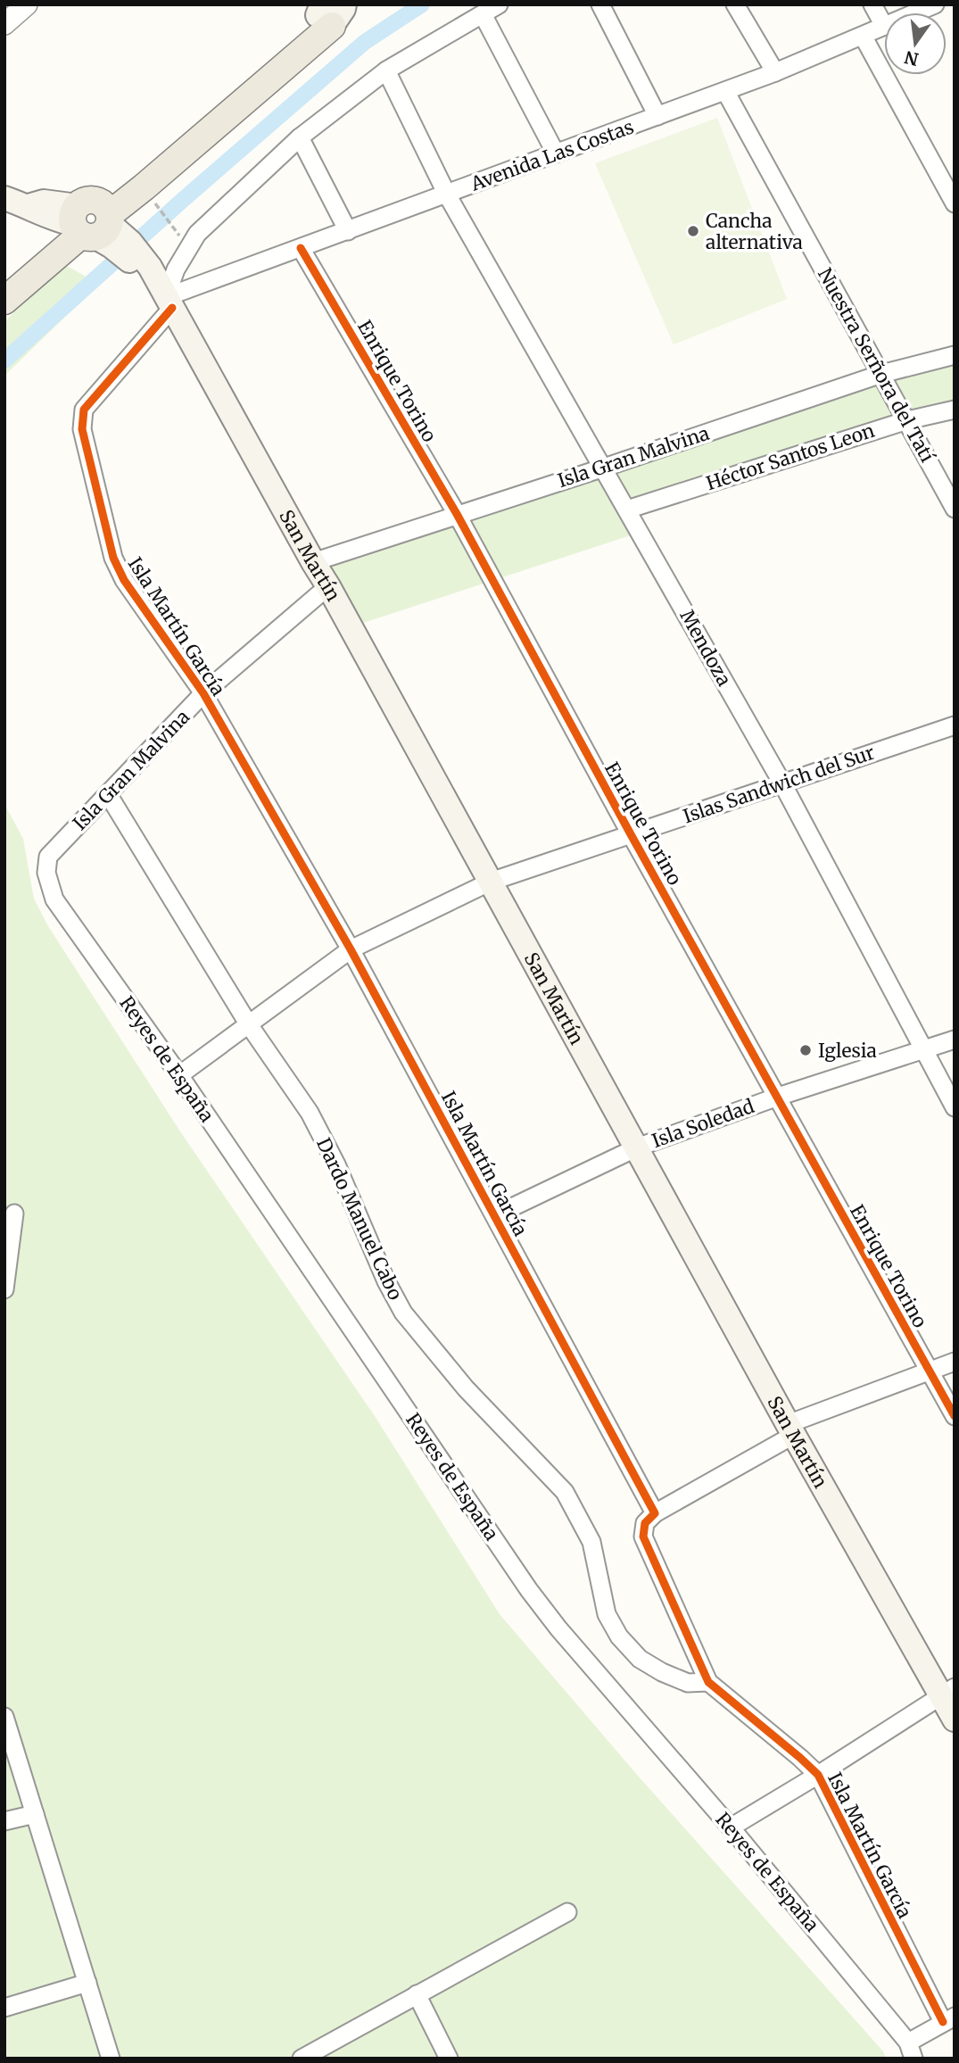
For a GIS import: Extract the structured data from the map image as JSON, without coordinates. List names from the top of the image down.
{
  "streets": {
    "main road": ["San Martín"],
    "street": [
      "Avenida Las Costas",
      "Nuestra Serñora del Tatí",
      "Enrique Torino",
      "Isla Gran Malvina",
      "Héctor Santos Leon",
      "Isla Martín García",
      "Mendoza",
      "Islas Sandwich del Sur",
      "Reyes de España",
      "Isla Soledad",
      "Dardo Manuel Cabo"
    ]
  },
  "crossings": [
    ["Avenida Las Costas", "Nuestra Serñora del Tatí"],
    ["Avenida Las Costas", "Enrique Torino"],
    ["Avenida Las Costas", "San Martín"],
    ["Avenida Las Costas", "Isla Martín García"],
    ["Avenida Las Costas", "Mendoza"],
    ["Nuestra Serñora del Tatí", "Isla Gran Malvina"],
    ["Nuestra Serñora del Tatí", "Héctor Santos Leon"],
    ["Enrique Torino", "Isla Gran Malvina"],
    ["Enrique Torino", "Islas Sandwich del Sur"],
    ["Enrique Torino", "Isla Soledad"],
    ["Isla Gran Malvina", "San Martín"],
    ["Isla Gran Malvina", "Isla Martín García"],
    ["Isla Gran Malvina", "Mendoza"],
    ["Isla Gran Malvina", "Reyes de España"],
    ["Isla Gran Malvina", "Dardo Manuel Cabo"],
    ["Héctor Santos Leon", "Mendoza"],
    ["San Martín", "Isla Martín García"],
    ["San Martín", "Islas Sandwich del Sur"],
    ["San Martín", "Isla Soledad"],
    ["Isla Martín García", "Islas Sandwich del Sur"],
    ["Isla Martín García", "Isla Soledad"],
    ["Isla Martín García", "Dardo Manuel Cabo"],
    ["Mendoza", "Islas Sandwich del Sur"],
    ["Mendoza", "Isla Soledad"],
    ["Islas Sandwich del Sur", "Reyes de España"],
    ["Islas Sandwich del Sur", "Dardo Manuel Cabo"]
  ],
  "places": ["Cancha alternativa", "Iglesia"],
  "north": "bottom"
}
